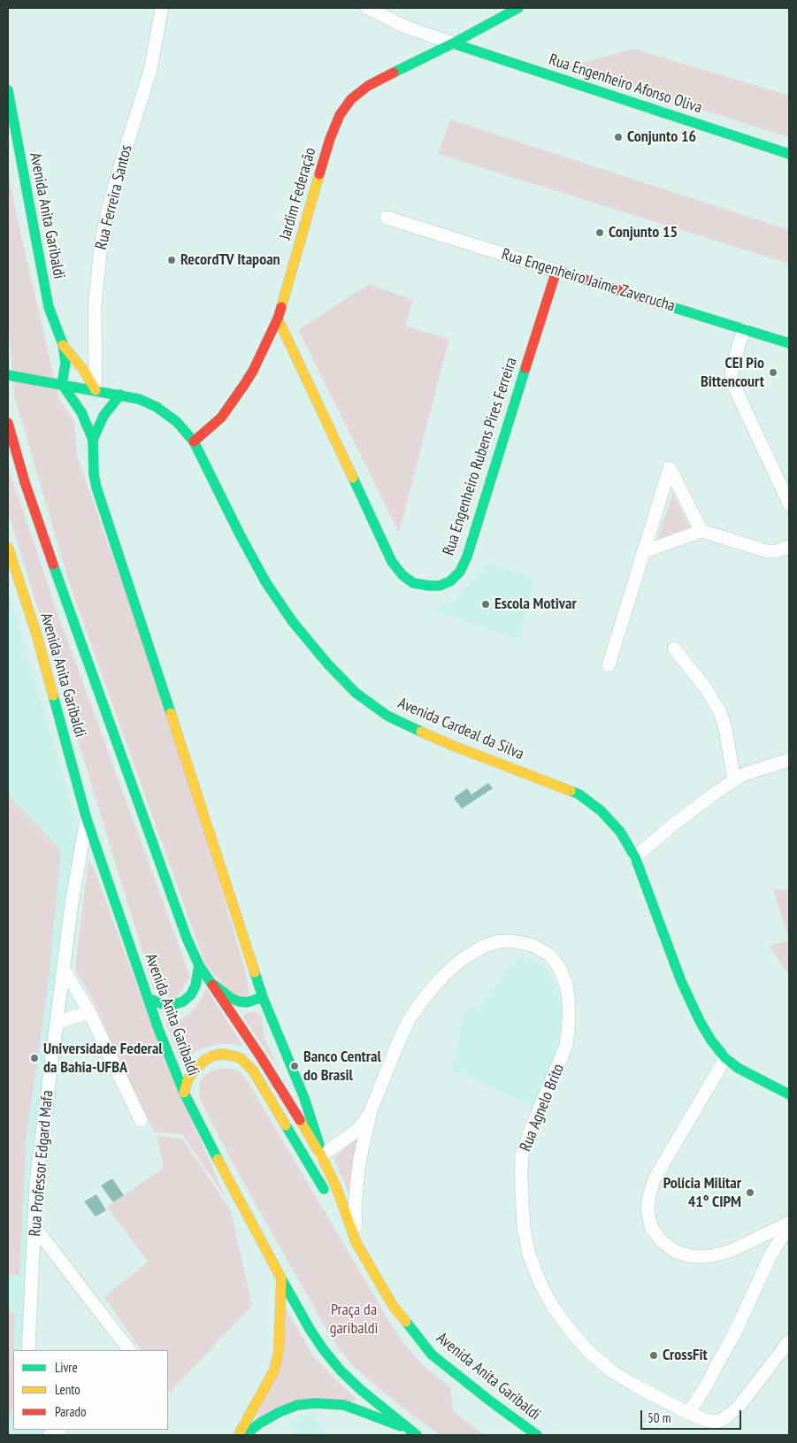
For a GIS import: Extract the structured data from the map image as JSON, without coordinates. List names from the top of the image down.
{
  "streets": {
    "main road": [
      "Rua Engenheiro Afonso Oliva",
      "Jardim Federação",
      "Avenida Anita Garibaldi",
      "Rua Engenheiro Jaime Zaverucha",
      "Rua Engenheiro Rubens Pires Ferreira",
      "Avenida Cardeal da Silva"
    ],
    "street": ["Rua Ferreira Santos", "Rua Agnelo Brito", "Rua Professor Edgard Mafa"]
  },
  "crossings": [
    ["Rua Engenheiro Afonso Oliva", "Jardim Federação"],
    ["Jardim Federação", "Rua Engenheiro Rubens Pires Ferreira"],
    ["Jardim Federação", "Avenida Cardeal da Silva"],
    ["Rua Ferreira Santos", "Avenida Anita Garibaldi"],
    ["Rua Ferreira Santos", "Avenida Cardeal da Silva"],
    ["Avenida Anita Garibaldi", "Avenida Cardeal da Silva"],
    ["Avenida Anita Garibaldi", "Rua Agnelo Brito"],
    ["Avenida Anita Garibaldi", "Rua Professor Edgard Mafa"],
    ["Rua Engenheiro Jaime Zaverucha", "Rua Engenheiro Rubens Pires Ferreira"]
  ],
  "parks": ["Praça da garibaldi"],
  "places": [
    "Conjunto 16",
    "Conjunto 15",
    "RecordTV Itapoan",
    "CEI Pio Bittencourt",
    "Escola Motivar",
    "Universidade Federal da Bahia-UFBA",
    "Banco Central do Brasil",
    "Polícia Militar 41º CIPM",
    "CrossFit"
  ],
  "legend": ["Livre", "Lento", "Parado"],
  "scale_bar": "50 m"
}
